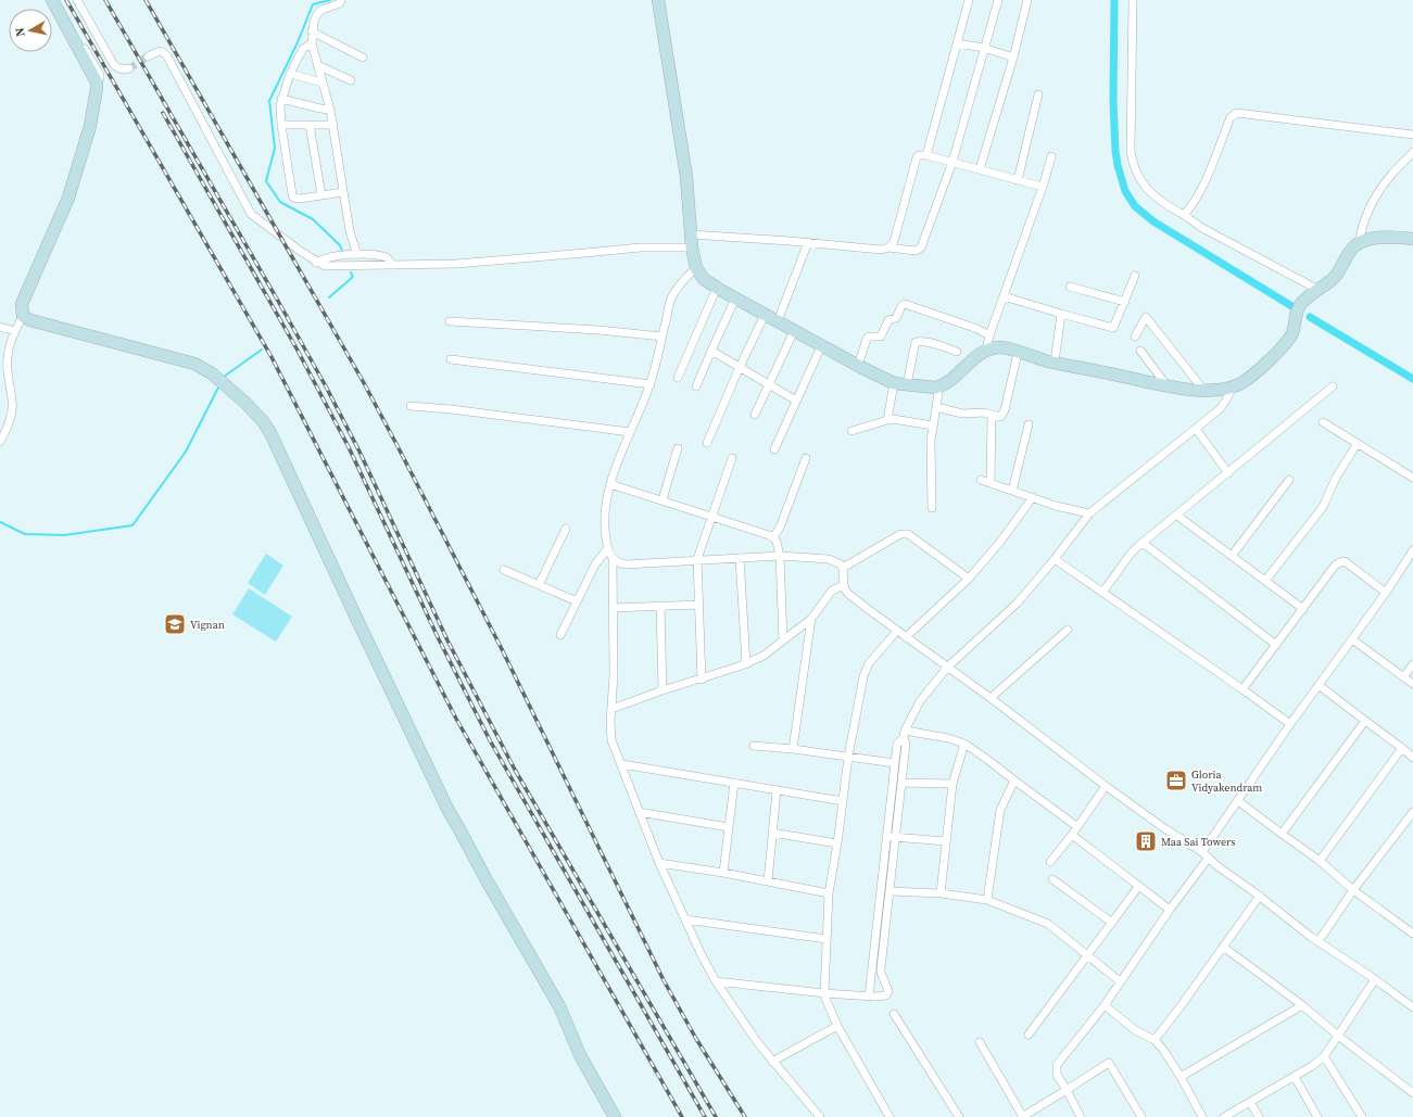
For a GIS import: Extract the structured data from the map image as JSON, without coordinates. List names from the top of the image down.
{
  "places": {
    "school or university": ["Vignan"],
    "office": ["Gloria Vidyakendram"],
    "building": ["Maa Sai Towers"]
  },
  "north": "left"
}
